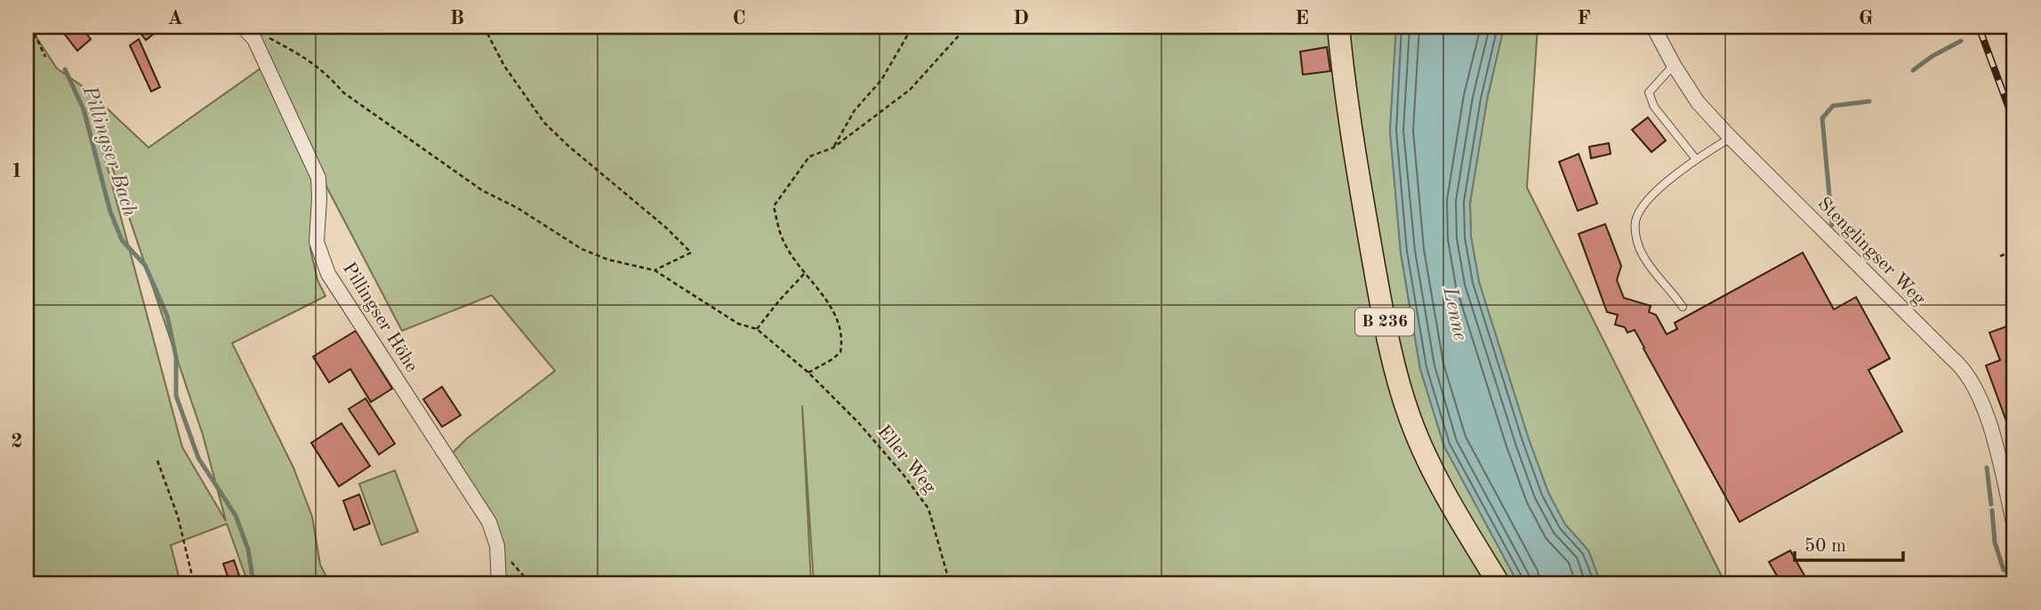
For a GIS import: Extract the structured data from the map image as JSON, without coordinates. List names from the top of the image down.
{
  "streets": {
    "main road": ["B 236"],
    "street": ["Stenglingser Weg", "Pillingser Höhe"],
    "path": ["Eller Weg"]
  },
  "crossings": [
    ["Pillingser Höhe", "Eller Weg"]
  ],
  "water": ["Pillingser Bach", "Lenne"],
  "scale_bar": "50 m",
  "grid": {
    "columns": [
      "A",
      "B",
      "C",
      "D",
      "E",
      "F",
      "G"
    ],
    "rows": ["1", "2"]
  }
}
